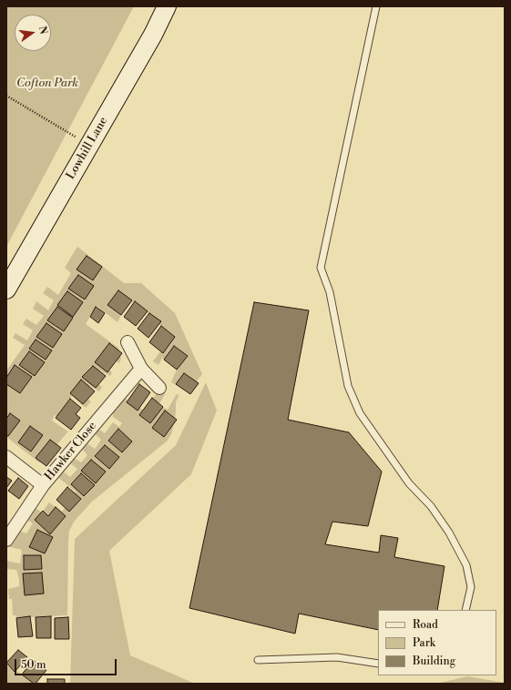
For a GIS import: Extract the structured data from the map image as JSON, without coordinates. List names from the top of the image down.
{
  "streets": {
    "street": ["Lowhill Lane", "Hawker Close"]
  },
  "parks": ["Cofton Park"],
  "legend": ["Road", "Park", "Building"],
  "scale_bar": "50 m",
  "north": "right"
}
